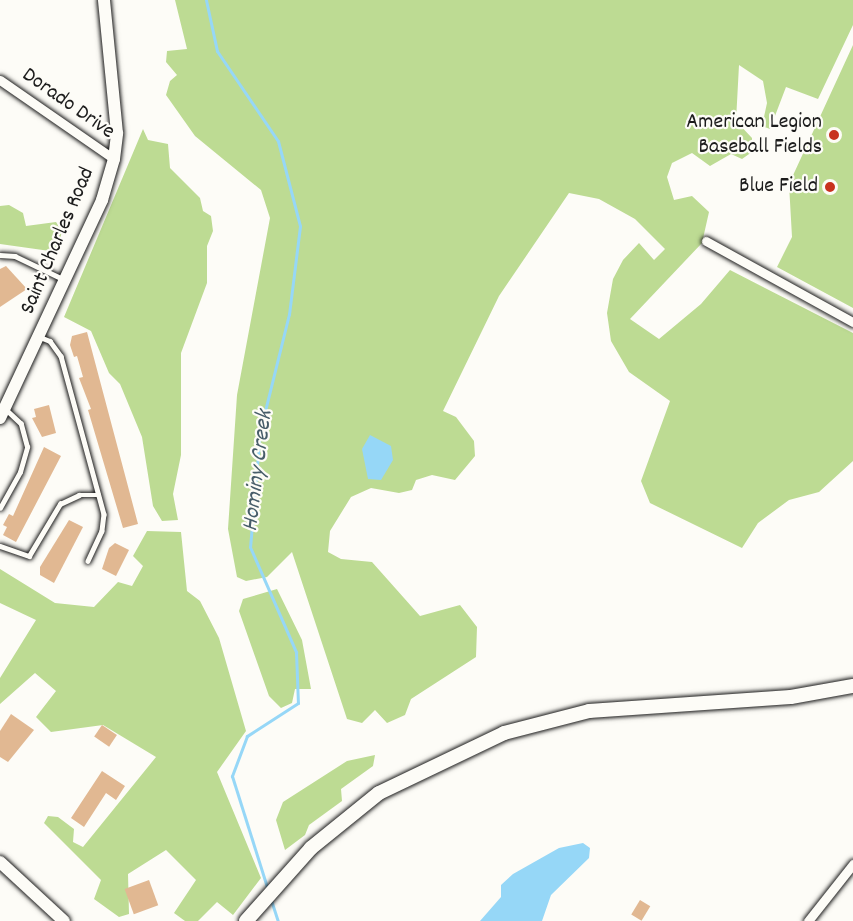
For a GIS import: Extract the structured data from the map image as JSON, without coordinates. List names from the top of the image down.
{
  "streets": {
    "street": ["Dorado Drive", "Saint Charles Road"]
  },
  "crossings": [
    ["Dorado Drive", "Saint Charles Road"]
  ],
  "water": ["Hominy Creek"],
  "places": ["American Legion Baseball Fields", "Blue Field"]
}
